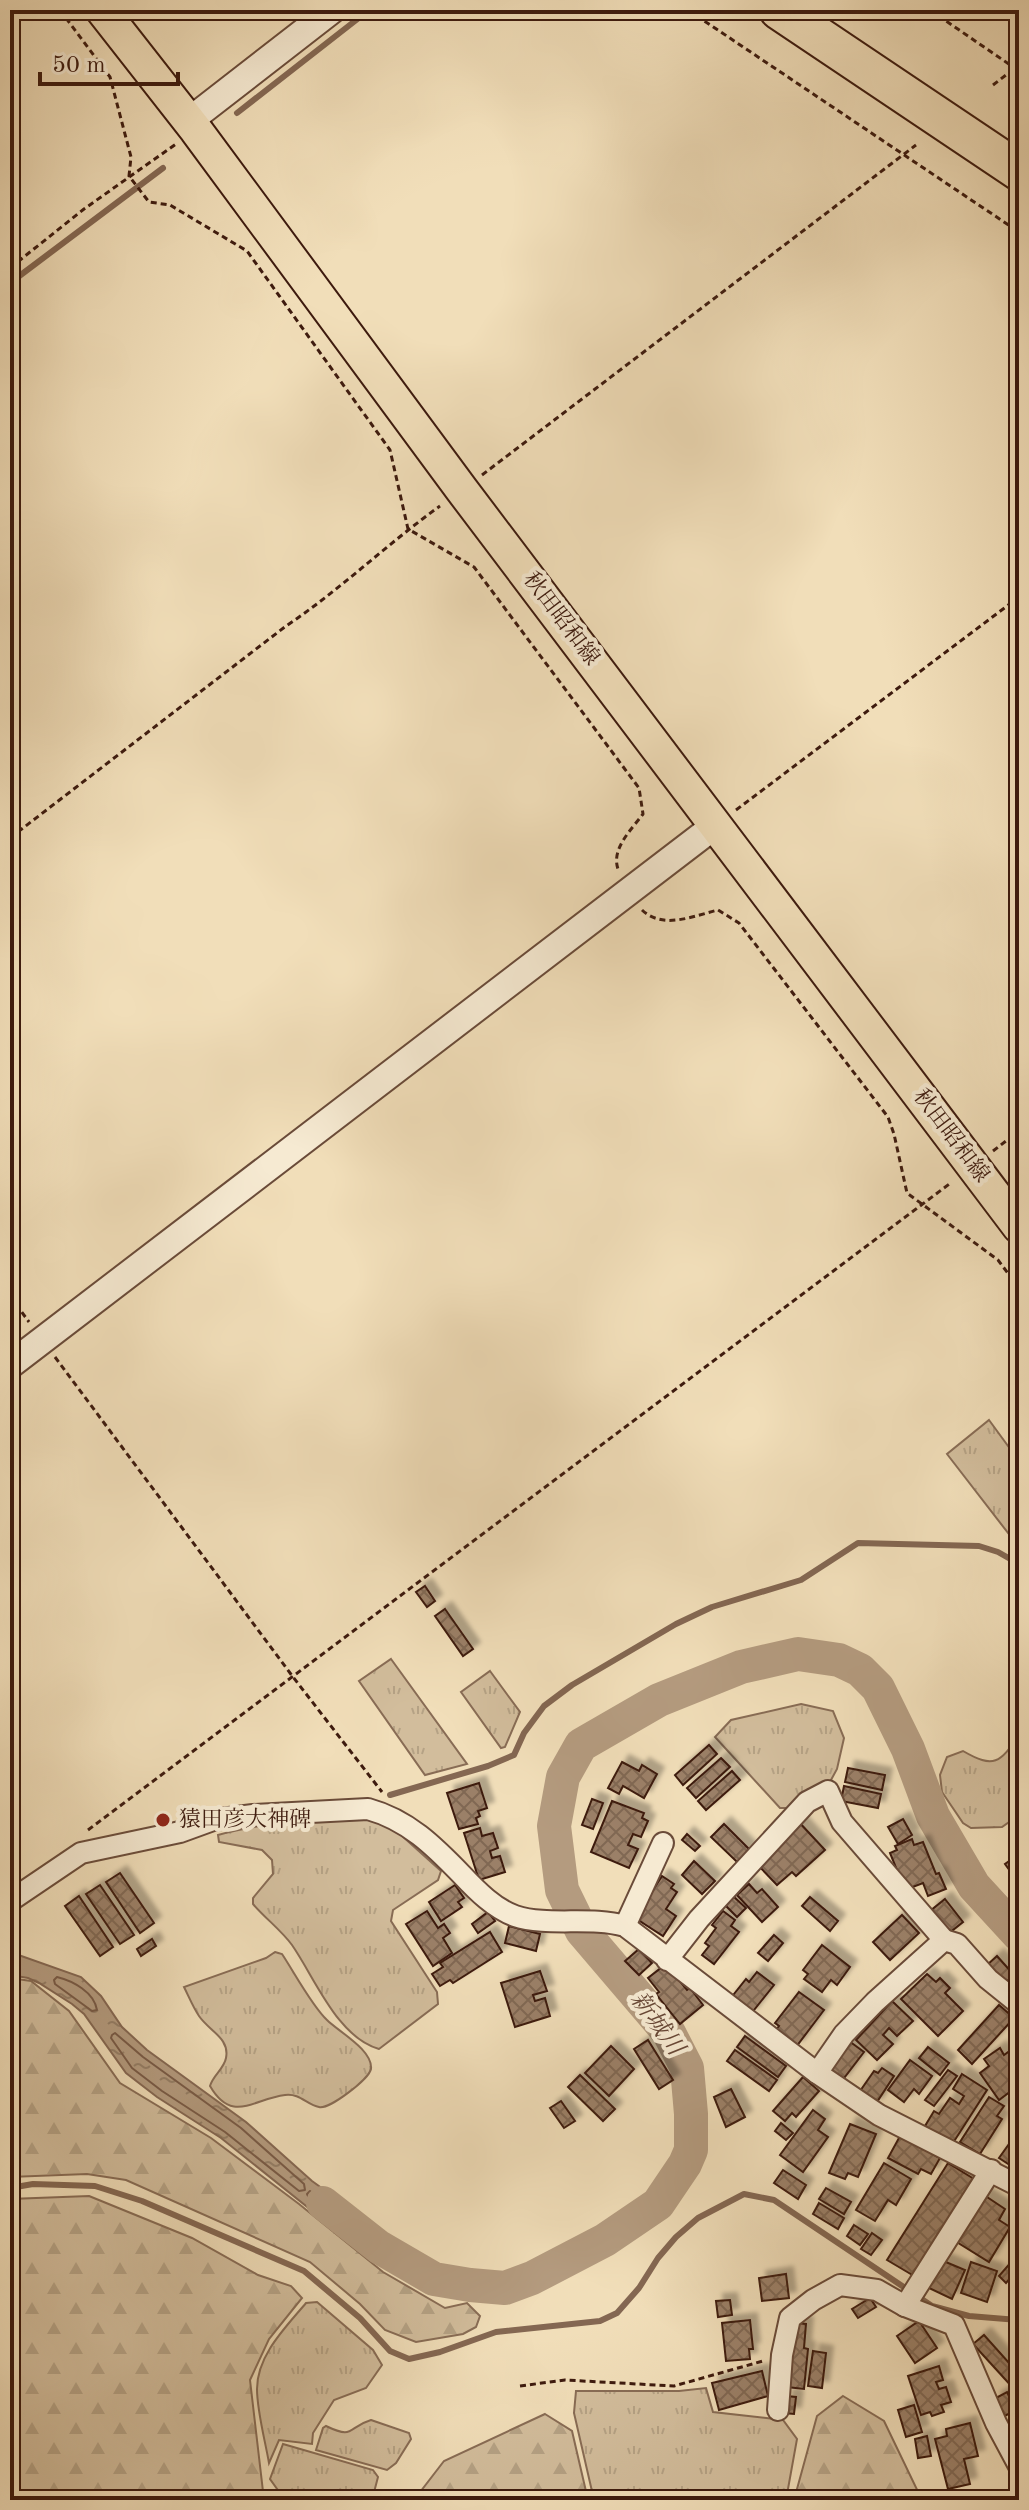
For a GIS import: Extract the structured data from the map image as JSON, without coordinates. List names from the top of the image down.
{
  "streets": {
    "main road": ["秋田昭和線"]
  },
  "water": ["新城川"],
  "places": ["猿田彦大神碑"],
  "scale_bar": "50 m"
}
